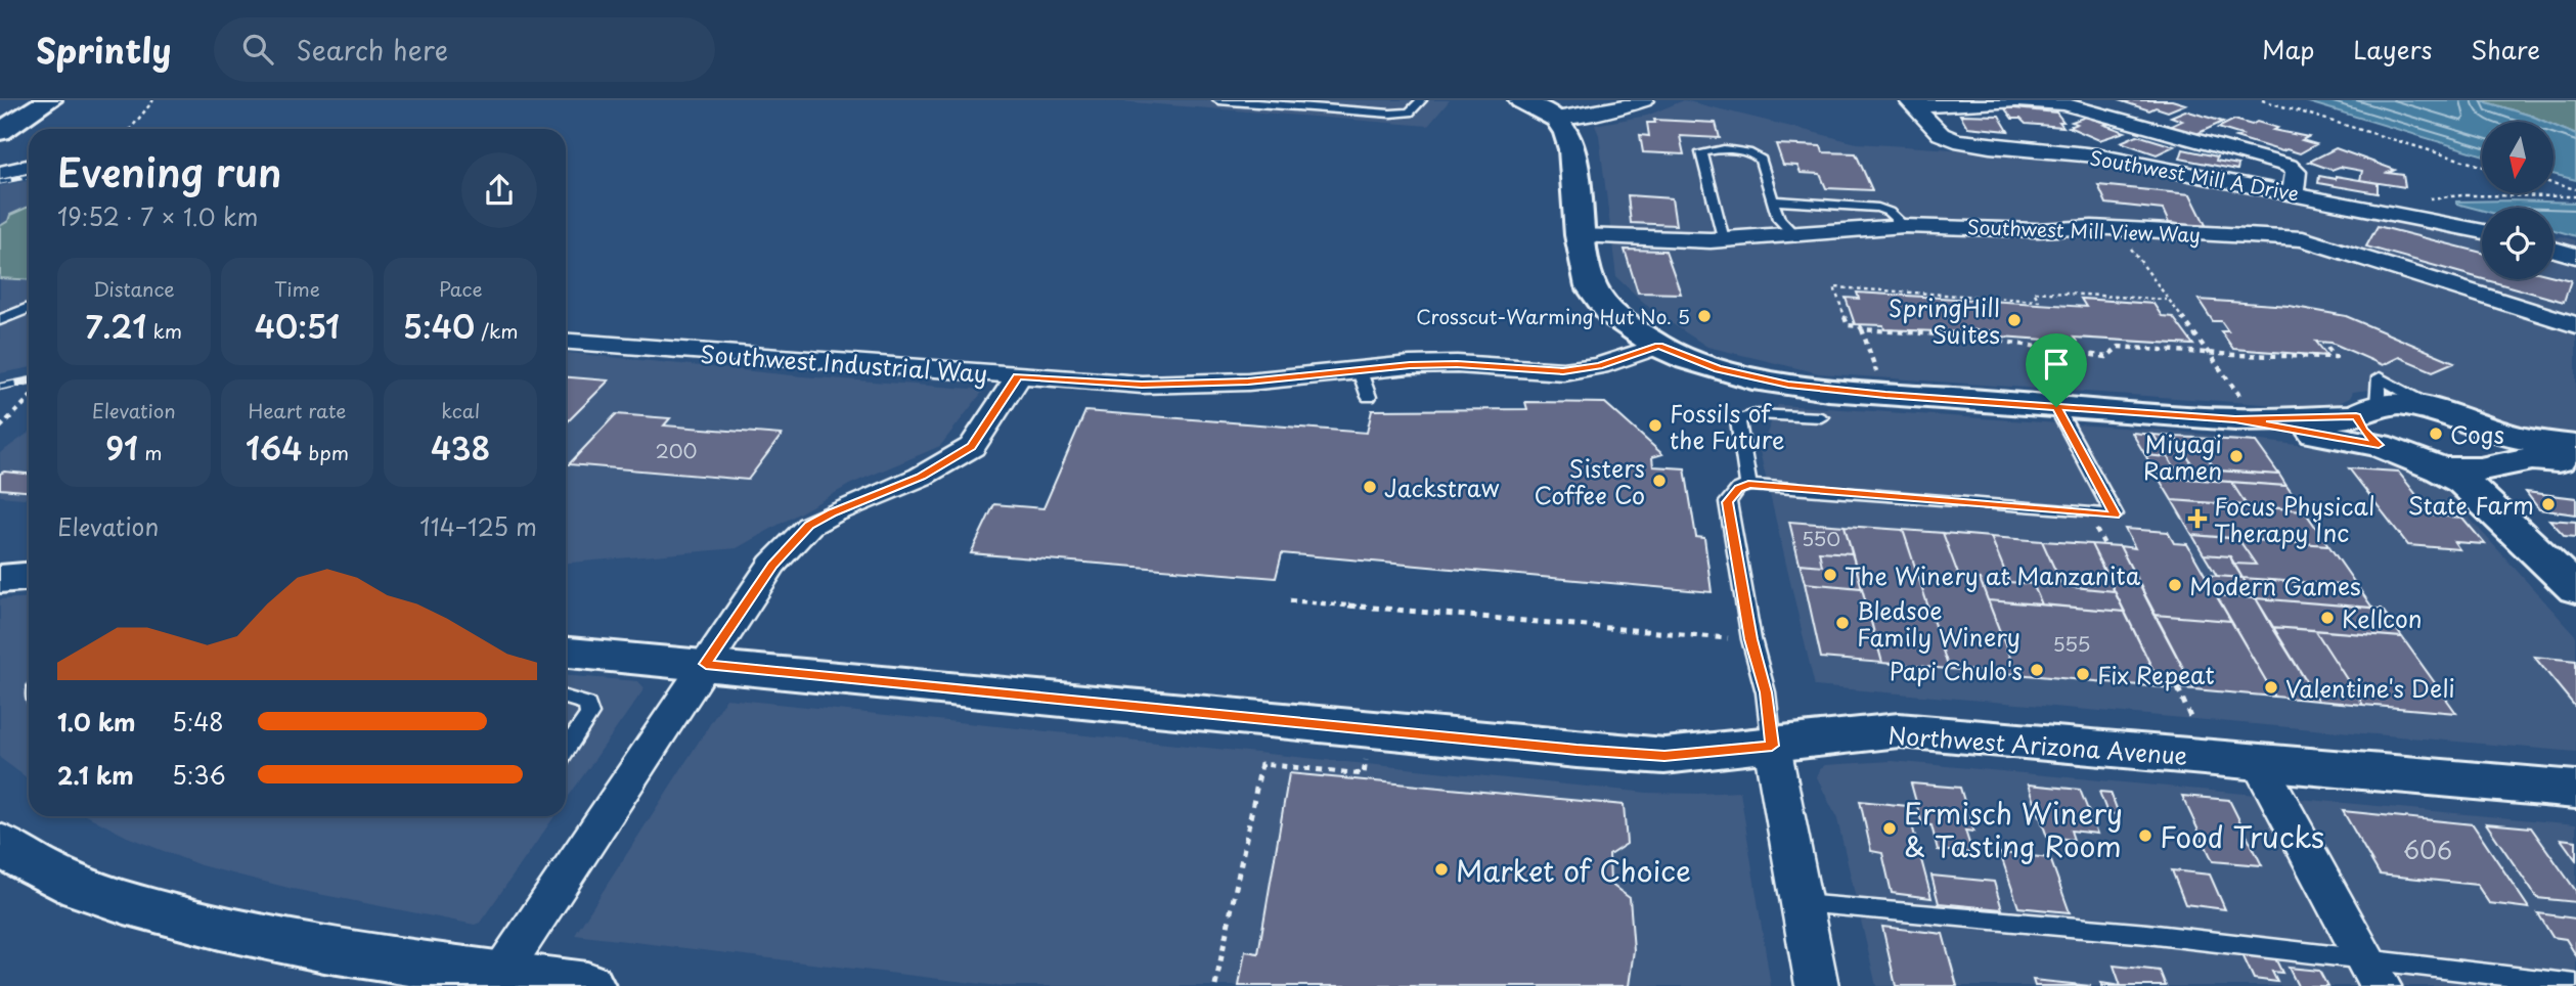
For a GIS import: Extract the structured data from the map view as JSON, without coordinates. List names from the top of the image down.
{
  "streets": {
    "main road": ["Northwest Arizona Avenue"],
    "street": ["Southwest Mill A Drive", "Southwest Mill View Way", "Southwest Industrial Way"]
  },
  "places": {
    "other": [
      "Crosscut-Warming Hut No. 5",
      "SpringHill Suites",
      "Fossils of the Future",
      "Cogs",
      "Miyagi Ramen",
      "Sisters Coffee Co",
      "Jackstraw",
      "State Farm",
      "The Winery at Manzanita",
      "Modern Games",
      "Kellcon",
      "Bledsoe Family Winery",
      "Papi Chulo's",
      "Fix Repeat",
      "Valentine's Deli",
      "Ermisch Winery & Tasting Room",
      "Food Trucks",
      "Market of Choice"
    ],
    "health": ["Focus Physical Therapy Inc"]
  },
  "house_numbers": [
    "200",
    "550",
    "555",
    "606"
  ],
  "north": "bottom",
  "page": {
    "header": "Sprintly",
    "search": "Search here",
    "nav": ["Map", "Layers", "Share"],
    "heading": ["Evening run", "19:52 · 7 × 1.0 km"],
    "stats": [
      ["Distance", "7.21 km"],
      ["Time", "40:51"],
      ["Pace", "5:40 /km"],
      ["Elevation", "91 m"],
      ["Heart rate", "164 bpm"],
      ["kcal", "438"]
    ],
    "chart": ["Elevation", "114–125 m"],
    "list": [
      {
        "name": "1.0 km",
        "note": "5:48"
      },
      {
        "name": "2.1 km",
        "note": "5:36"
      }
    ]
  }
}
